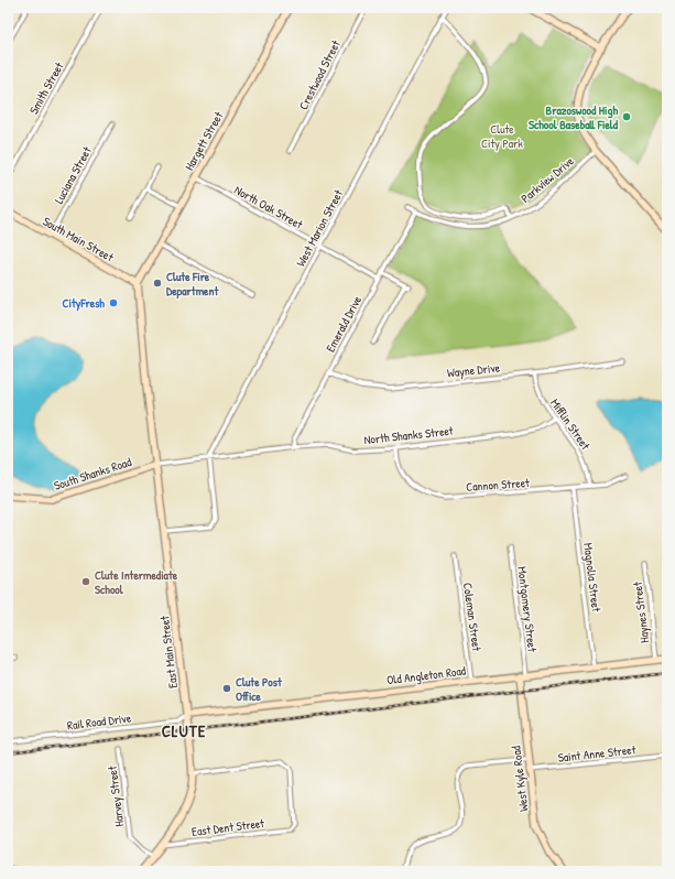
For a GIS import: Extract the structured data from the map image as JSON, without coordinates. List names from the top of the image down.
{
  "streets": {
    "street": [
      "Crestwood Street",
      "Smith Street",
      "Hargett Street",
      "Luciana Street",
      "Parkview Drive",
      "North Oak Street",
      "West Marion Street",
      "South Main Street",
      "Emerald Drive",
      "Wayne Drive",
      "Mifflin Street",
      "North Shanks Street",
      "South Shanks Road",
      "Cannon Street",
      "Magnolia Street",
      "Montgomery Street",
      "Haynes Street",
      "Coleman Street",
      "East Main Street",
      "Old Angleton Road",
      "Rail Road Drive",
      "Saint Anne Street",
      "West Kyle Road",
      "Harvey Street",
      "East Dent Street"
    ]
  },
  "crossings": [
    ["Hargett Street", "North Oak Street"],
    ["Hargett Street", "South Main Street"],
    ["Hargett Street", "East Main Street"],
    ["Luciana Street", "South Main Street"],
    ["Parkview Drive", "Emerald Drive"],
    ["North Oak Street", "West Marion Street"],
    ["North Oak Street", "Emerald Drive"],
    ["West Marion Street", "North Shanks Street"],
    ["South Main Street", "East Main Street"],
    ["Emerald Drive", "Wayne Drive"],
    ["Emerald Drive", "North Shanks Street"],
    ["Wayne Drive", "Mifflin Street"],
    ["Mifflin Street", "North Shanks Street"],
    ["Mifflin Street", "Cannon Street"],
    ["North Shanks Street", "South Shanks Road"],
    ["North Shanks Street", "Cannon Street"],
    ["North Shanks Street", "East Main Street"],
    ["South Shanks Road", "East Main Street"],
    ["Cannon Street", "Magnolia Street"],
    ["Magnolia Street", "Old Angleton Road"],
    ["Montgomery Street", "Old Angleton Road"],
    ["Montgomery Street", "West Kyle Road"],
    ["Haynes Street", "Old Angleton Road"],
    ["Coleman Street", "Old Angleton Road"],
    ["East Main Street", "Old Angleton Road"],
    ["East Main Street", "Rail Road Drive"],
    ["East Main Street", "Harvey Street"],
    ["East Main Street", "East Dent Street"],
    ["Old Angleton Road", "Rail Road Drive"],
    ["Old Angleton Road", "West Kyle Road"],
    ["Saint Anne Street", "West Kyle Road"]
  ],
  "districts": ["CLUTE"],
  "parks": ["Clute City Park"],
  "places": [
    "Brazoswood High School Baseball Field",
    "Clute Fire Department",
    "CityFresh",
    "Clute Intermediate School",
    "Clute Post Office"
  ]
}
